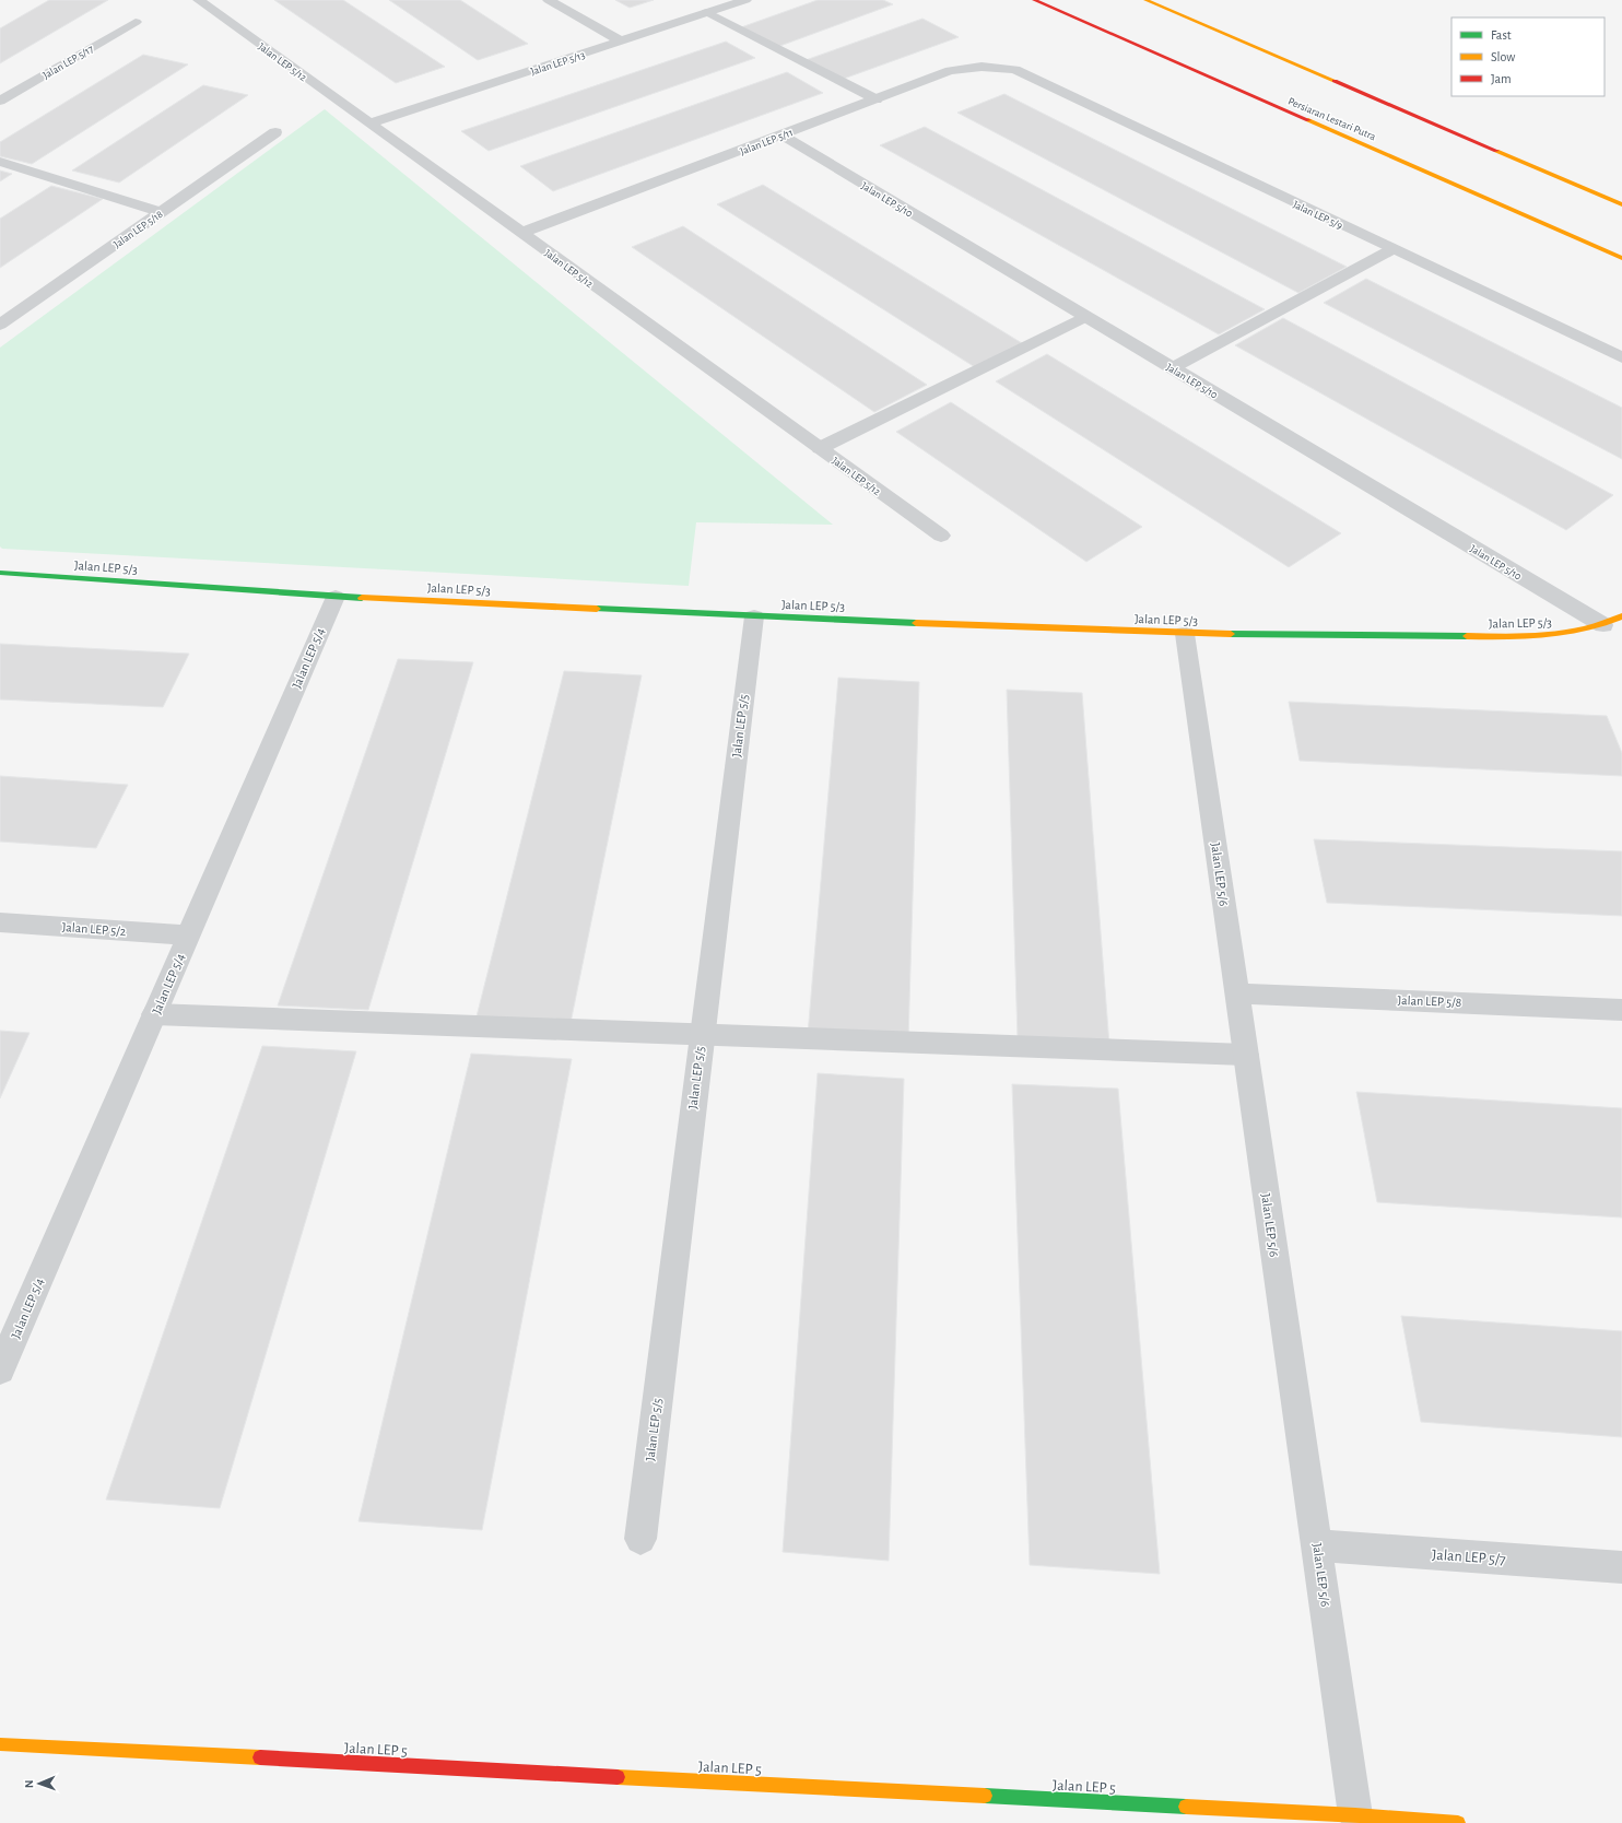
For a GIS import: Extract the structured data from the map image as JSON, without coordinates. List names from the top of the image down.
{
  "streets": {
    "street": [
      "Jalan LEP 5/17",
      "Jalan LEP 5/12",
      "Jalan LEP 5/13",
      "Persiaran Lestari Putra",
      "Jalan LEP 5/11",
      "Jalan LEP 5/10",
      "Jalan LEP 5/9",
      "Jalan LEP 5/18",
      "Jalan LEP 5/3",
      "Jalan LEP 5/4",
      "Jalan LEP 5/5",
      "Jalan LEP 5/6",
      "Jalan LEP 5/2",
      "Jalan LEP 5/8",
      "Jalan LEP 5/7",
      "Jalan LEP 5"
    ]
  },
  "crossings": [
    ["Jalan LEP 5/12", "Jalan LEP 5/13"],
    ["Jalan LEP 5/12", "Jalan LEP 5/11"],
    ["Jalan LEP 5/11", "Jalan LEP 5/10"],
    ["Jalan LEP 5/11", "Jalan LEP 5/9"],
    ["Jalan LEP 5/10", "Jalan LEP 5/3"],
    ["Jalan LEP 5/3", "Jalan LEP 5/4"],
    ["Jalan LEP 5/3", "Jalan LEP 5/5"],
    ["Jalan LEP 5/3", "Jalan LEP 5/6"],
    ["Jalan LEP 5/4", "Jalan LEP 5/2"],
    ["Jalan LEP 5/6", "Jalan LEP 5/8"],
    ["Jalan LEP 5/6", "Jalan LEP 5/7"],
    ["Jalan LEP 5/6", "Jalan LEP 5"]
  ],
  "legend": ["Fast", "Slow", "Jam"],
  "north": "left"
}
